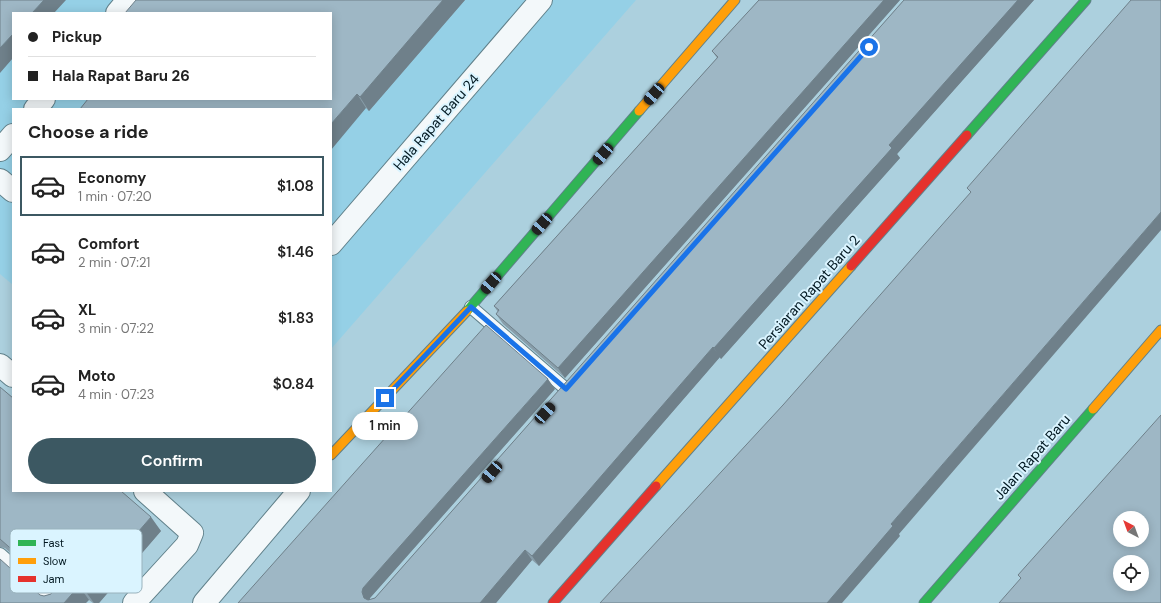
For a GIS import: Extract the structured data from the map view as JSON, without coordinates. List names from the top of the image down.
{
  "streets": {
    "street": ["Hala Rapat Baru 24", "Persiaran Rapat Baru 2", "Jalan Rapat Baru"]
  },
  "legend": ["Fast", "Slow", "Jam"],
  "north": "top left",
  "page": {
    "banner": ["Pickup", "Hala Rapat Baru 26"],
    "heading": "Choose a ride",
    "list": [
      {
        "name": "Economy",
        "note": "1 min · 07:20",
        "value": "$1.08"
      },
      {
        "name": "Comfort",
        "note": "2 min · 07:21",
        "value": "$1.46"
      },
      {
        "name": "XL",
        "note": "3 min · 07:22",
        "value": "$1.83"
      },
      {
        "name": "Moto",
        "note": "4 min · 07:23",
        "value": "$0.84"
      }
    ],
    "bubble": "1 min",
    "buttons": "Confirm"
  }
}
